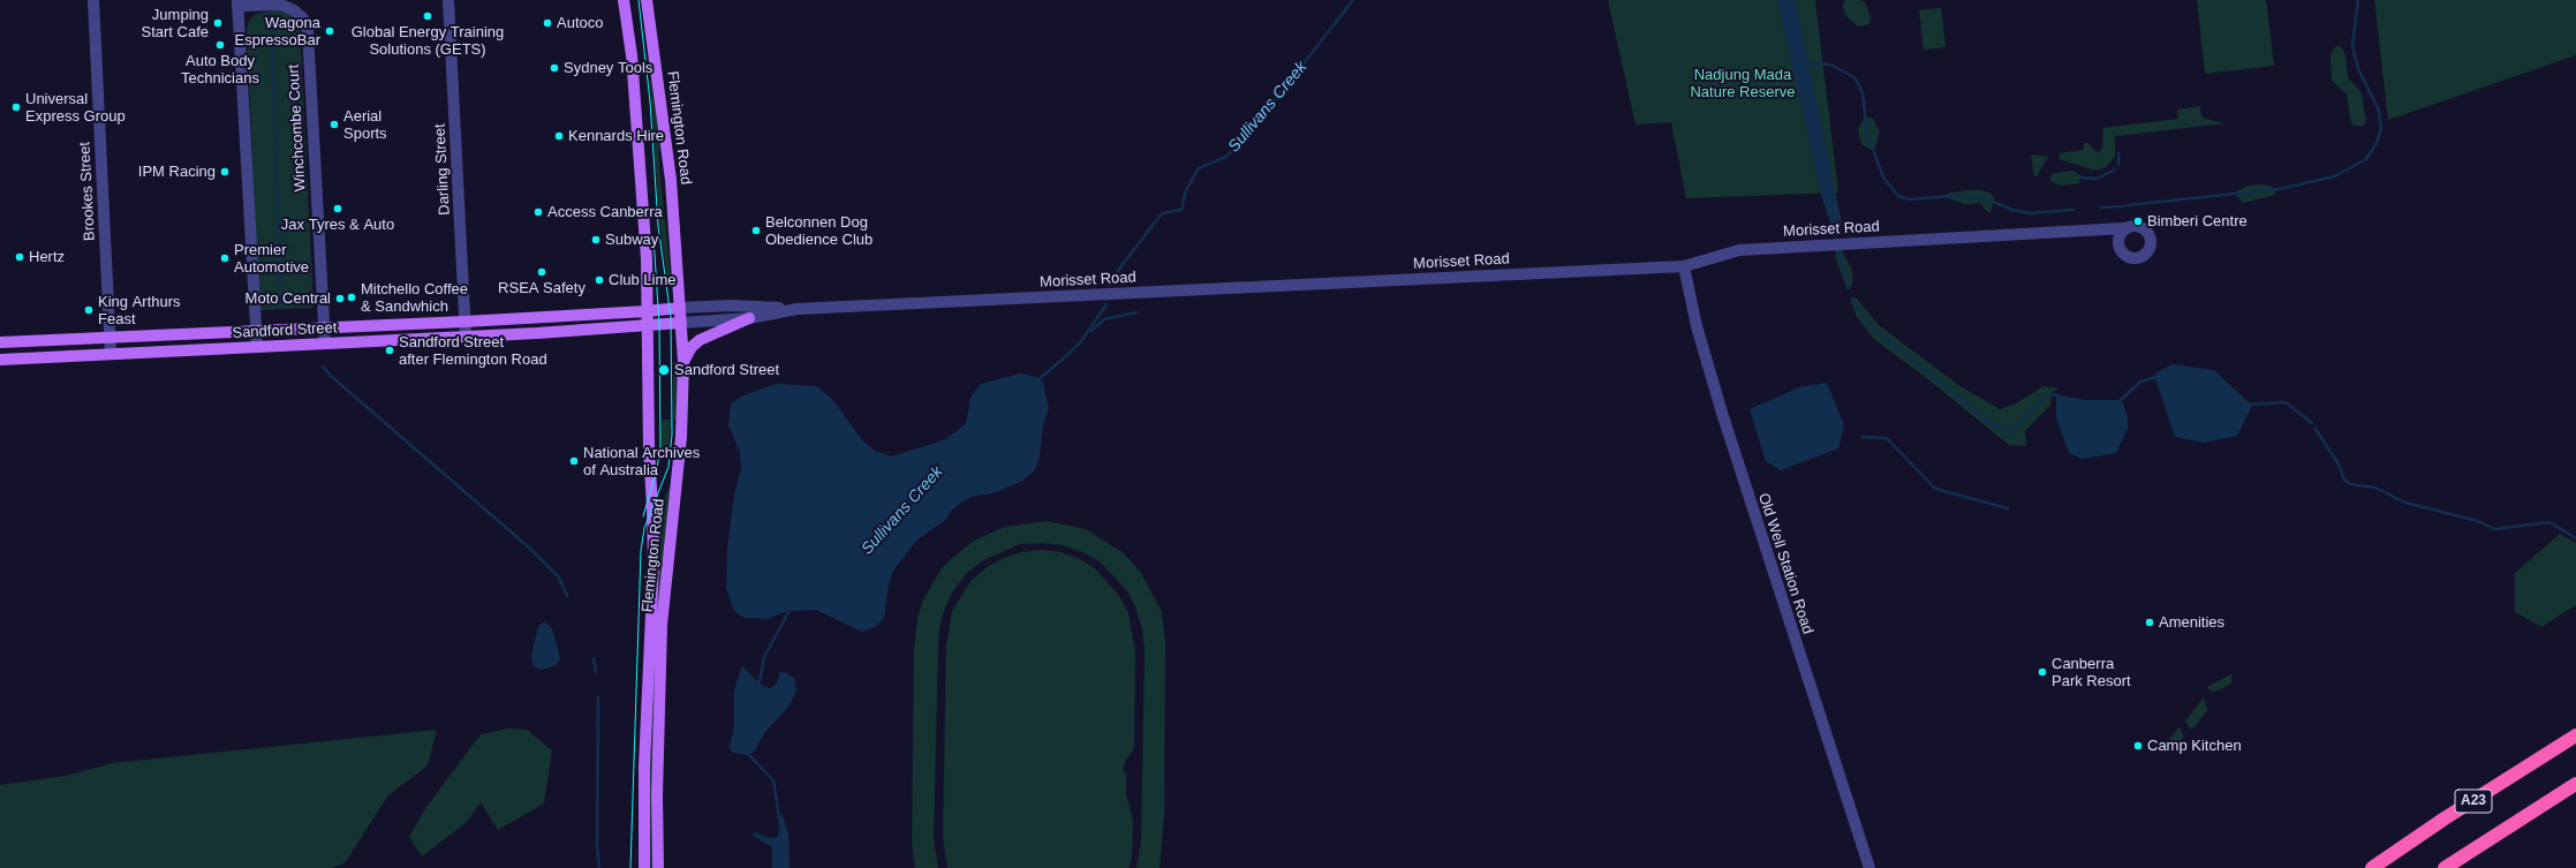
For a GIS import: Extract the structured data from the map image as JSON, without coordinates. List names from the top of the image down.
{
  "streets": {
    "highway": ["A23"],
    "main road": ["Flemington Road", "Morisset Road", "Sandford Street"],
    "street": [
      "Winchcombe Court",
      "Darling Street",
      "Brookes Street",
      "Old Well Station Road"
    ]
  },
  "crossings": [
    ["Winchcombe Court", "Sandford Street"],
    ["Flemington Road", "Morisset Road"],
    ["Flemington Road", "Sandford Street"],
    ["Darling Street", "Sandford Street"],
    ["Brookes Street", "Sandford Street"],
    ["Morisset Road", "Sandford Street"],
    ["Morisset Road", "Old Well Station Road"]
  ],
  "water": ["Sullivans Creek"],
  "parks": ["Nadjung Mada Nature Reserve"],
  "places": [
    "Global Energy Training Solutions (GETS)",
    "Jumping Start Cafe",
    "Autoco",
    "Wagona EspressoBar",
    "Auto Body Technicians",
    "Sydney Tools",
    "Universal Express Group",
    "Aerial Sports",
    "Kennards Hire",
    "IPM Racing",
    "Jax Tyres & Auto",
    "Access Canberra",
    "Bimberi Centre",
    "Belconnen Dog Obedience Club",
    "Subway",
    "Hertz",
    "Premier Automotive",
    "RSEA Safety",
    "Club Lime",
    "Mitchello Coffee & Sandwhich",
    "Moto Central",
    "King Arthurs Feast",
    "Sandford Street after Flemington Road",
    "Sandford Street",
    "National Archives of Australia",
    "Amenities",
    "Canberra Park Resort",
    "Camp Kitchen"
  ]
}
